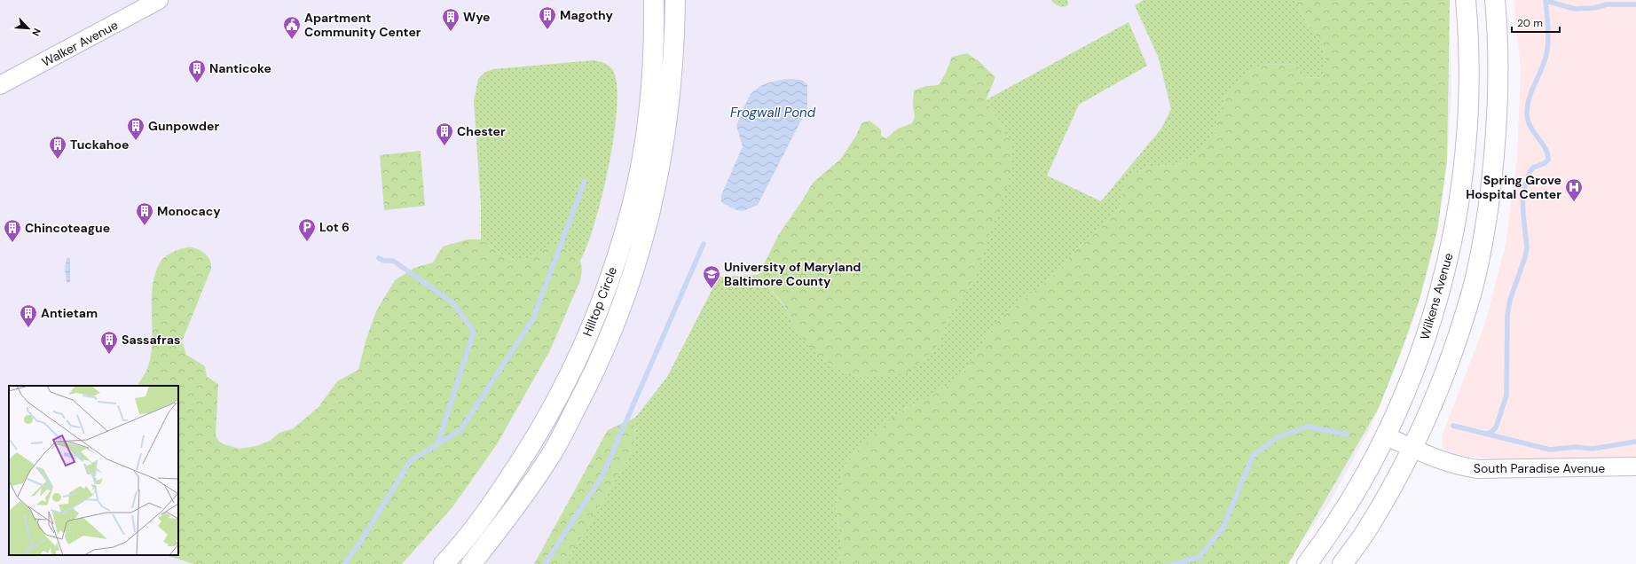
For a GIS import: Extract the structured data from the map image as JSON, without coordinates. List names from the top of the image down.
{
  "streets": {
    "street": [
      "Walker Avenue",
      "Wilkens Avenue",
      "Hilltop Circle",
      "South Paradise Avenue"
    ]
  },
  "crossings": [
    ["Wilkens Avenue", "South Paradise Avenue"]
  ],
  "water": ["Frogwall Pond"],
  "places": {
    "building": [
      "Magothy",
      "Wye",
      "Nanticoke",
      "Gunpowder",
      "Chester",
      "Tuckahoe",
      "Monocacy",
      "Chincoteague",
      "Antietam",
      "Sassafras"
    ],
    "public building": ["Apartment Community Center"],
    "hospital": ["Spring Grove Hospital Center"],
    "parking": ["Lot 6"],
    "school or university": ["University of Maryland Baltimore County"]
  },
  "scale_bar": "20 m",
  "north": "bottom right"
}
